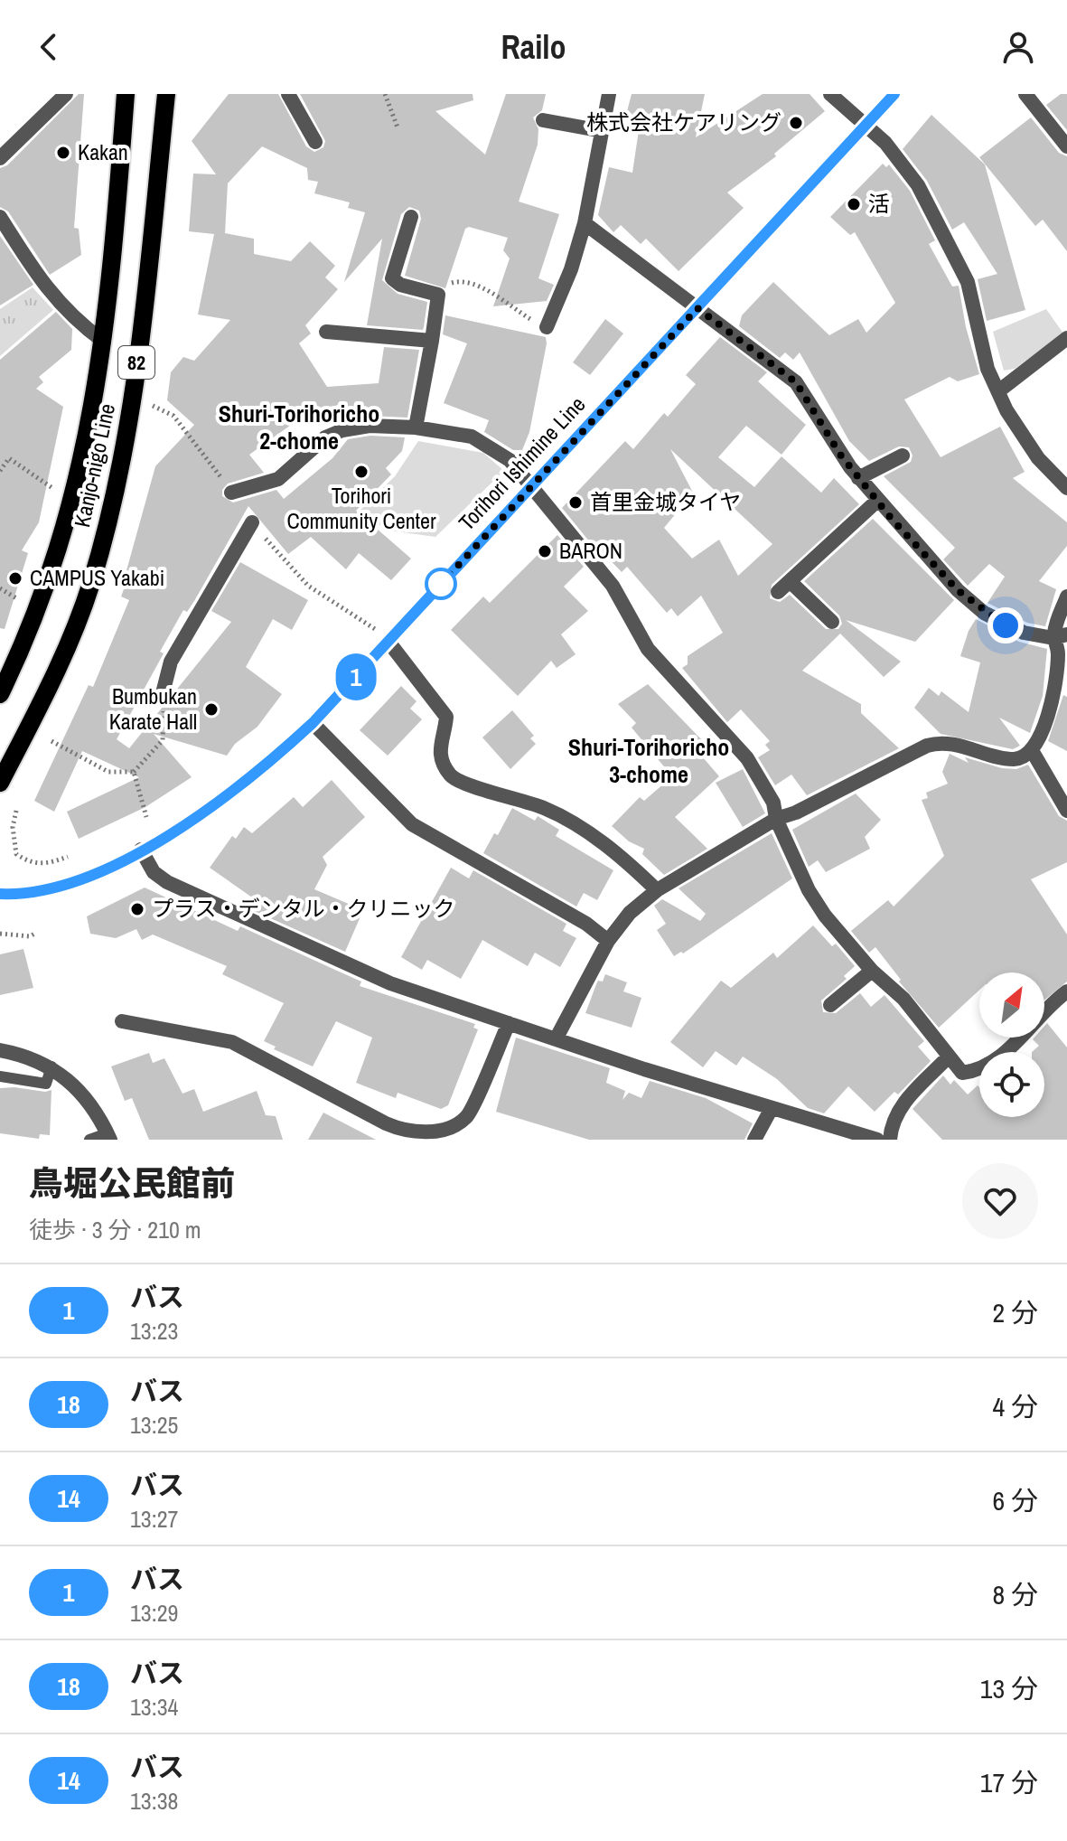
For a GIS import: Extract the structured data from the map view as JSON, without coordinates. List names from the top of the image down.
{
  "streets": {
    "main road": ["82", "Kanjo-nigo Line"],
    "street": ["Torihori Ishimine Line"]
  },
  "districts": ["Shuri-Torihoricho 2-chome", "Shuri-Torihoricho 3-chome"],
  "places": [
    "株式会社ケアリング",
    "Kakan",
    "活",
    "Torihori Community Center",
    "首里金城タイヤ",
    "BARON",
    "CAMPUS Yakabi",
    "Bumbukan Karate Hall",
    "プラス・デンタル・クリニック"
  ],
  "lines": ["bus line 1"],
  "north": "top right",
  "page": {
    "header": "Railo",
    "on_map": "1",
    "heading": ["鳥堀公民館前", "徒歩 · 3 分 · 210 m"],
    "list": [
      {
        "mark": "1",
        "name": "バス",
        "note": "13:23",
        "value": "2 分"
      },
      {
        "mark": "18",
        "name": "バス",
        "note": "13:25",
        "value": "4 分"
      },
      {
        "mark": "14",
        "name": "バス",
        "note": "13:27",
        "value": "6 分"
      },
      {
        "mark": "1",
        "name": "バス",
        "note": "13:29",
        "value": "8 分"
      },
      {
        "mark": "18",
        "name": "バス",
        "note": "13:34",
        "value": "13 分"
      },
      {
        "mark": "14",
        "name": "バス",
        "note": "13:38",
        "value": "17 分"
      }
    ]
  }
}
